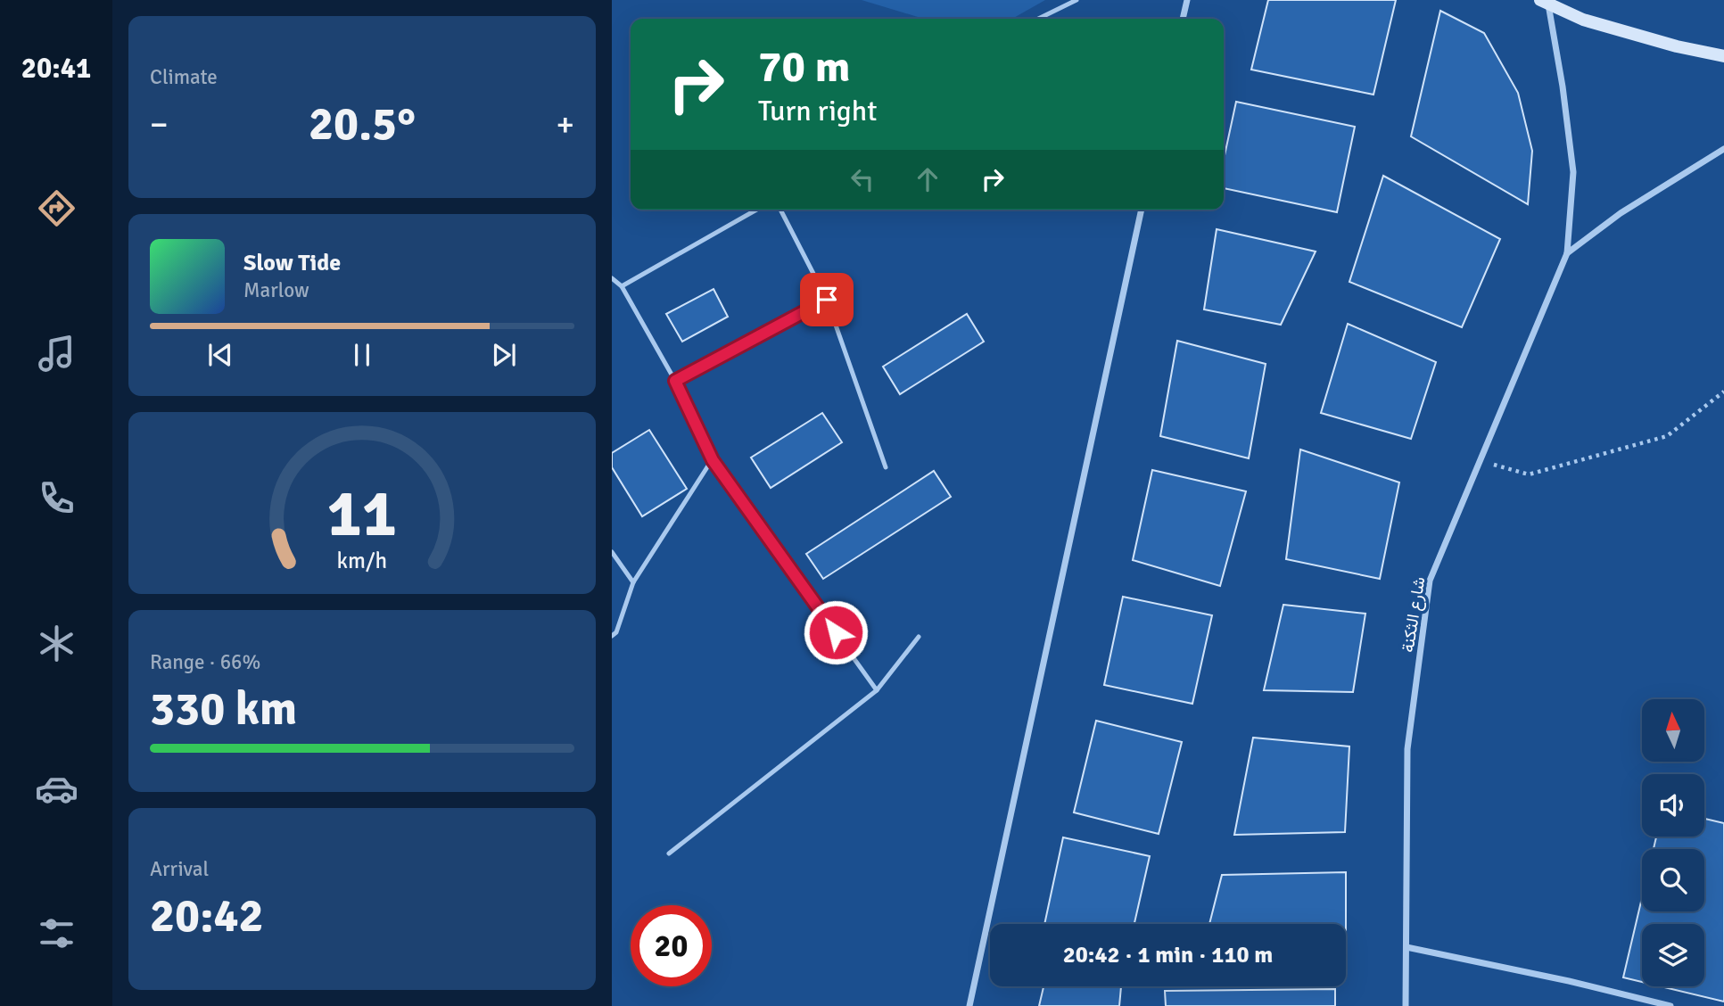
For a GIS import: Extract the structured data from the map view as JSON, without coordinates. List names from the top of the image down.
{
  "streets": {
    "street": ["شارع الثكنة"]
  },
  "north": "top",
  "page": {
    "tabs": "20:41",
    "tile": [
      "Climate",
      ["Range · 66%", "330 km"],
      ["Arrival", "20:42"]
    ],
    "turn": ["70 m", "Turn right"],
    "heat": ["−", "20.5°", "+"],
    "song": ["Slow Tide", "Marlow"],
    "limit": "20",
    "trip": "20:42 · 1 min · 110 m",
    "gauge": ["11", "km/h"]
  }
}
